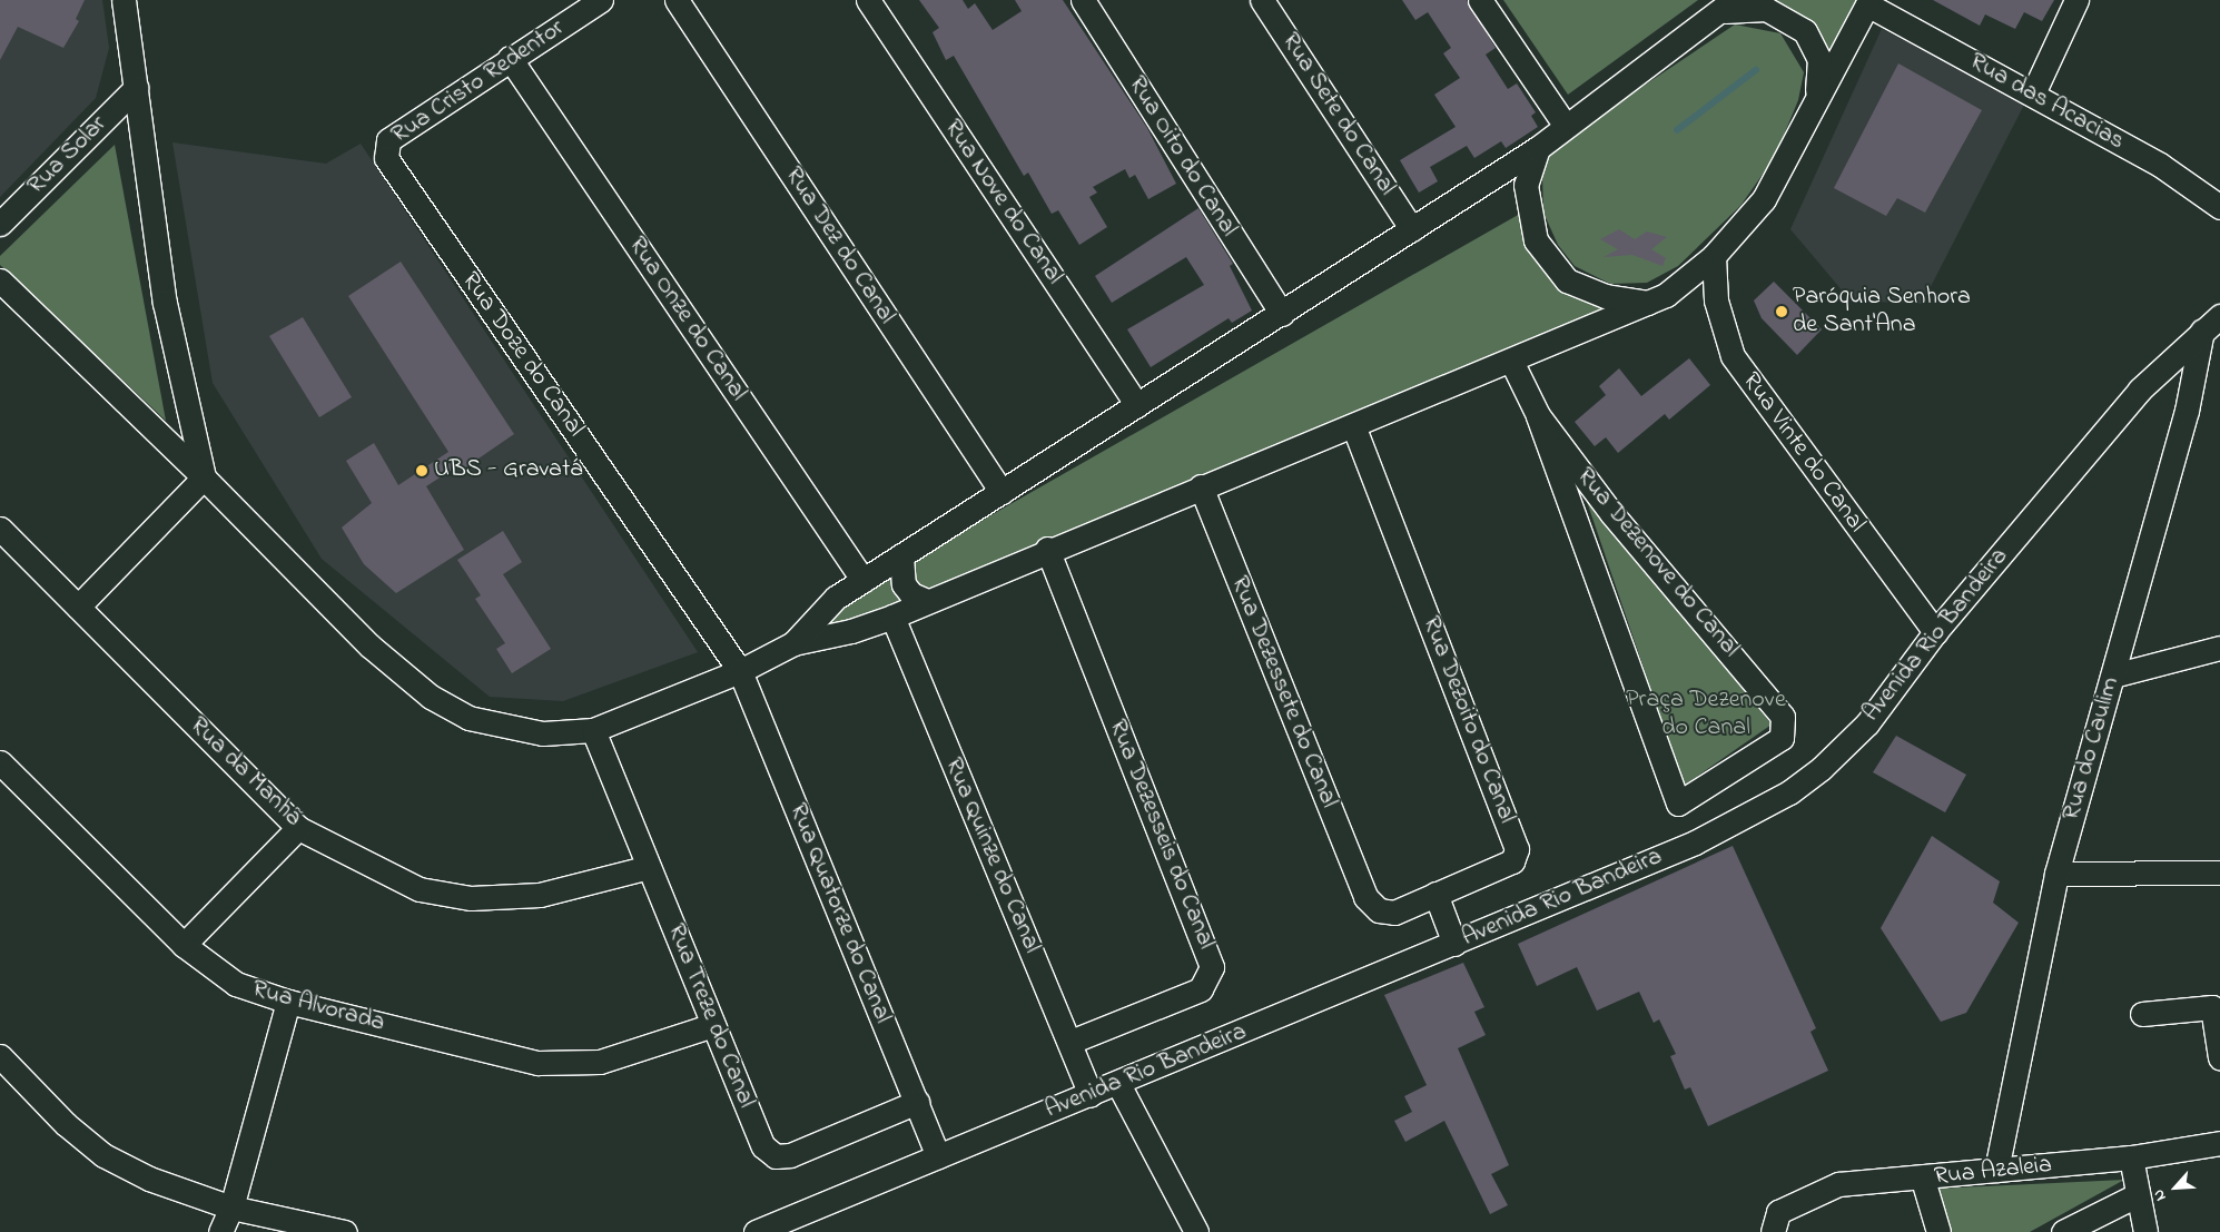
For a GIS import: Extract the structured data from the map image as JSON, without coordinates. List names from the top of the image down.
{
  "streets": {
    "street": [
      "Rua Cristo Redentor",
      "Rua das Acacias",
      "Rua Sete do Canal",
      "Rua Solar",
      "Rua Oito do Canal",
      "Rua Nove do Canal",
      "Rua Dez do Canal",
      "Rua Onze do Canal",
      "Rua Doze do Canal",
      "Rua Vinte do Canal",
      "Rua Dezenove do Canal",
      "Avenida Rio Bandeira",
      "Rua Dezessete do Canal",
      "Rua Dezoito do Canal",
      "Rua do Caulim",
      "Rua da Manhã",
      "Rua Dezesseis do Canal",
      "Rua Quinze do Canal",
      "Rua Quatorze do Canal",
      "Rua Alvorada",
      "Rua Treze do Canal",
      "Rua Azaleia"
    ]
  },
  "crossings": [
    ["Rua Cristo Redentor", "Rua Onze do Canal"],
    ["Rua Cristo Redentor", "Rua Doze do Canal"],
    ["Rua Doze do Canal", "Rua Quatorze do Canal"],
    ["Rua Vinte do Canal", "Avenida Rio Bandeira"],
    ["Avenida Rio Bandeira", "Rua do Caulim"],
    ["Avenida Rio Bandeira", "Rua Quinze do Canal"],
    ["Avenida Rio Bandeira", "Rua Quatorze do Canal"],
    ["Rua Dezessete do Canal", "Rua Dezoito do Canal"],
    ["Rua do Caulim", "Rua Azaleia"],
    ["Rua da Manhã", "Rua Treze do Canal"],
    ["Rua Dezesseis do Canal", "Rua Quinze do Canal"],
    ["Rua Quatorze do Canal", "Rua Treze do Canal"],
    ["Rua Alvorada", "Rua Treze do Canal"]
  ],
  "parks": ["Praça Dezenove do Canal"],
  "places": ["Paróquia Senhora de Sant'Ana", "UBS - Gravatá"],
  "north": "bottom left"
}
